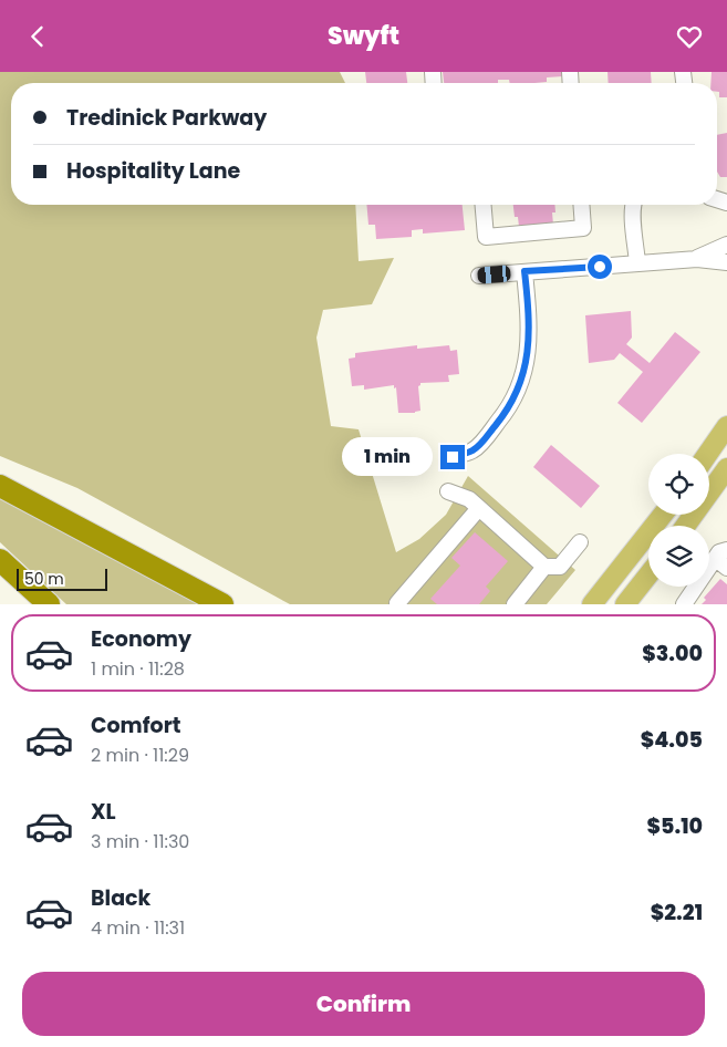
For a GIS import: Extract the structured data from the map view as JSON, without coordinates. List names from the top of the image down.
{
  "scale_bar": "50 m",
  "page": {
    "header": "Swyft",
    "banner": ["Tredinick Parkway", "Hospitality Lane"],
    "bubble": "1 min",
    "scale": "50 m",
    "list": [
      {
        "name": "Economy",
        "note": "1 min · 11:28",
        "value": "$3.00"
      },
      {
        "name": "Comfort",
        "note": "2 min · 11:29",
        "value": "$4.05"
      },
      {
        "name": "XL",
        "note": "3 min · 11:30",
        "value": "$5.10"
      },
      {
        "name": "Black",
        "note": "4 min · 11:31",
        "value": "$2.21"
      }
    ],
    "buttons": "Confirm"
  }
}
